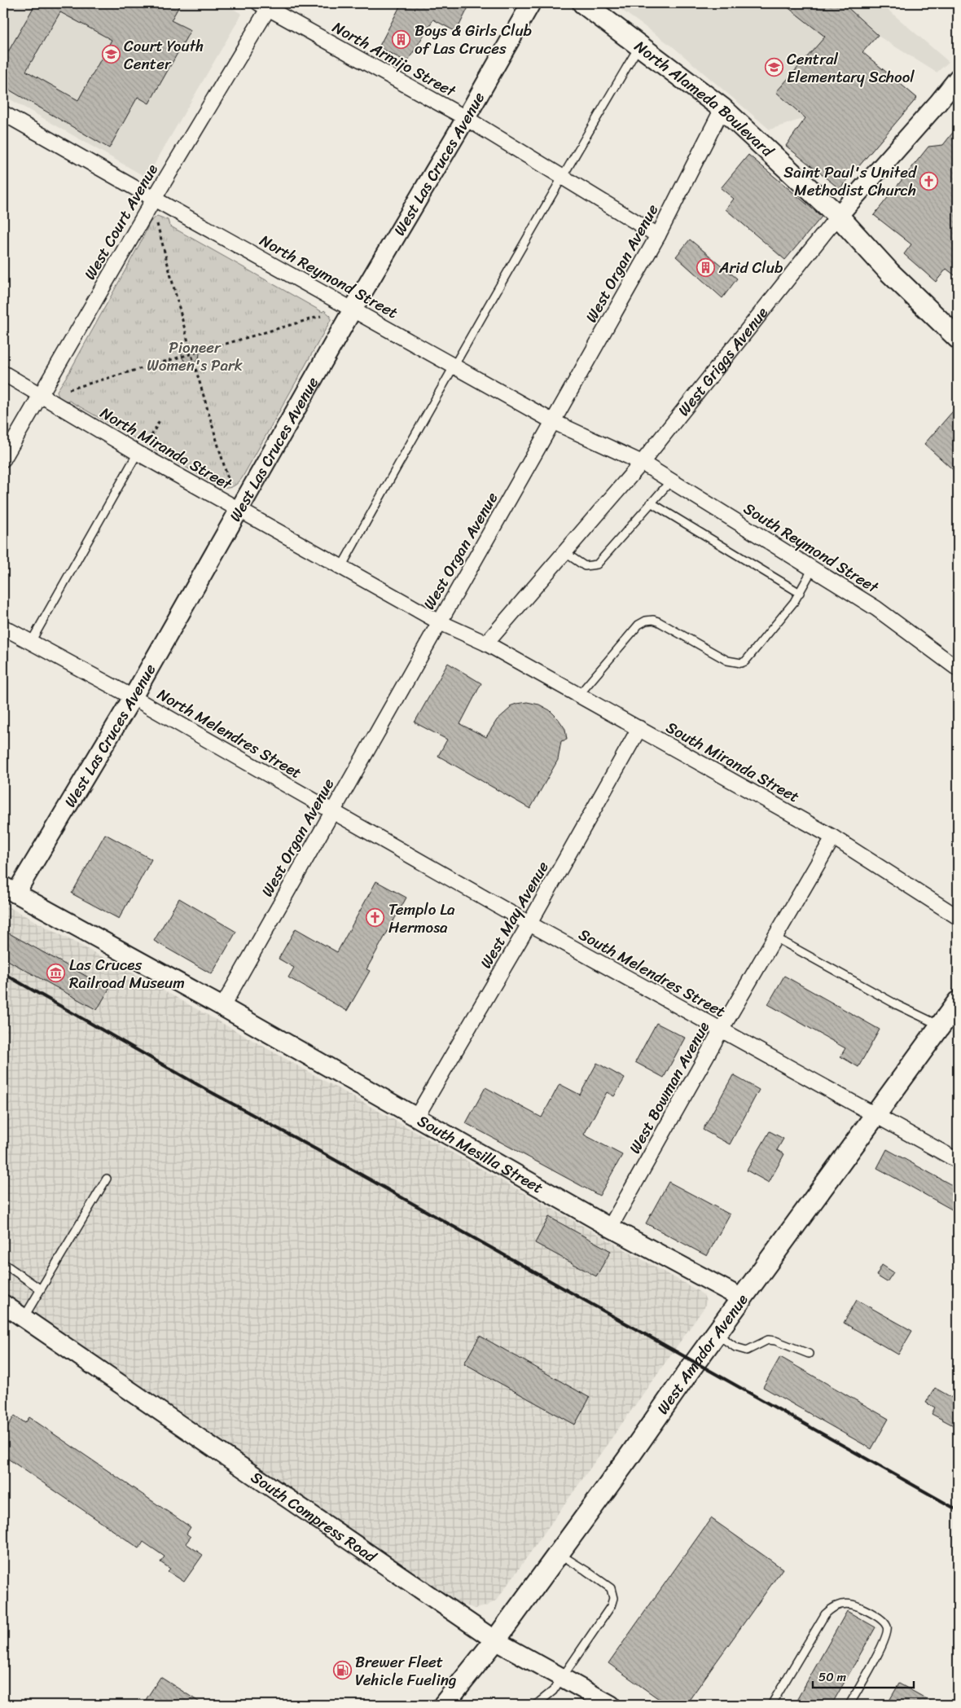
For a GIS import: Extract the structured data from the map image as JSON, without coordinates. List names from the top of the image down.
{
  "streets": {
    "main road": ["North Alameda Boulevard", "West Amador Avenue"],
    "street": [
      "North Armijo Street",
      "West Las Cruces Avenue",
      "West Court Avenue",
      "West Organ Avenue",
      "North Reymond Street",
      "West Griggs Avenue",
      "North Miranda Street",
      "South Reymond Street",
      "North Melendres Street",
      "South Miranda Street",
      "West May Avenue",
      "South Melendres Street",
      "West Bowman Avenue",
      "South Mesilla Street",
      "South Compress Road"
    ]
  },
  "crossings": [
    ["North Armijo Street", "West Las Cruces Avenue"],
    ["North Armijo Street", "West Court Avenue"],
    ["North Armijo Street", "West Organ Avenue"],
    ["North Alameda Boulevard", "West Organ Avenue"],
    ["North Alameda Boulevard", "West Griggs Avenue"],
    ["West Las Cruces Avenue", "North Reymond Street"],
    ["West Las Cruces Avenue", "North Miranda Street"],
    ["West Las Cruces Avenue", "North Melendres Street"],
    ["West Las Cruces Avenue", "South Mesilla Street"],
    ["West Court Avenue", "North Reymond Street"],
    ["West Court Avenue", "North Miranda Street"],
    ["West Organ Avenue", "North Reymond Street"],
    ["West Organ Avenue", "North Miranda Street"],
    ["West Organ Avenue", "North Melendres Street"],
    ["West Organ Avenue", "South Melendres Street"],
    ["West Organ Avenue", "South Mesilla Street"],
    ["North Reymond Street", "West Griggs Avenue"],
    ["North Reymond Street", "South Reymond Street"],
    ["West Griggs Avenue", "North Miranda Street"],
    ["West Griggs Avenue", "South Reymond Street"],
    ["West Griggs Avenue", "South Miranda Street"],
    ["North Miranda Street", "South Miranda Street"],
    ["North Melendres Street", "South Melendres Street"],
    ["South Miranda Street", "West May Avenue"],
    ["South Miranda Street", "West Bowman Avenue"],
    ["West May Avenue", "South Melendres Street"],
    ["West May Avenue", "South Mesilla Street"],
    ["South Melendres Street", "West Bowman Avenue"],
    ["South Melendres Street", "West Amador Avenue"],
    ["West Bowman Avenue", "South Mesilla Street"],
    ["South Mesilla Street", "West Amador Avenue"],
    ["West Amador Avenue", "South Compress Road"]
  ],
  "parks": ["Pioneer Women's Park"],
  "places": {
    "building": ["Boys & Girls Club of Las Cruces", "Arid Club"],
    "school or university": ["Court Youth Center", "Central Elementary School"],
    "church": ["Saint Paul's United Methodist Church", "Templo La Hermosa"],
    "museum": ["Las Cruces Railroad Museum"],
    "fuel station": ["Brewer Fleet Vehicle Fueling"]
  },
  "scale_bar": "50 m"
}
